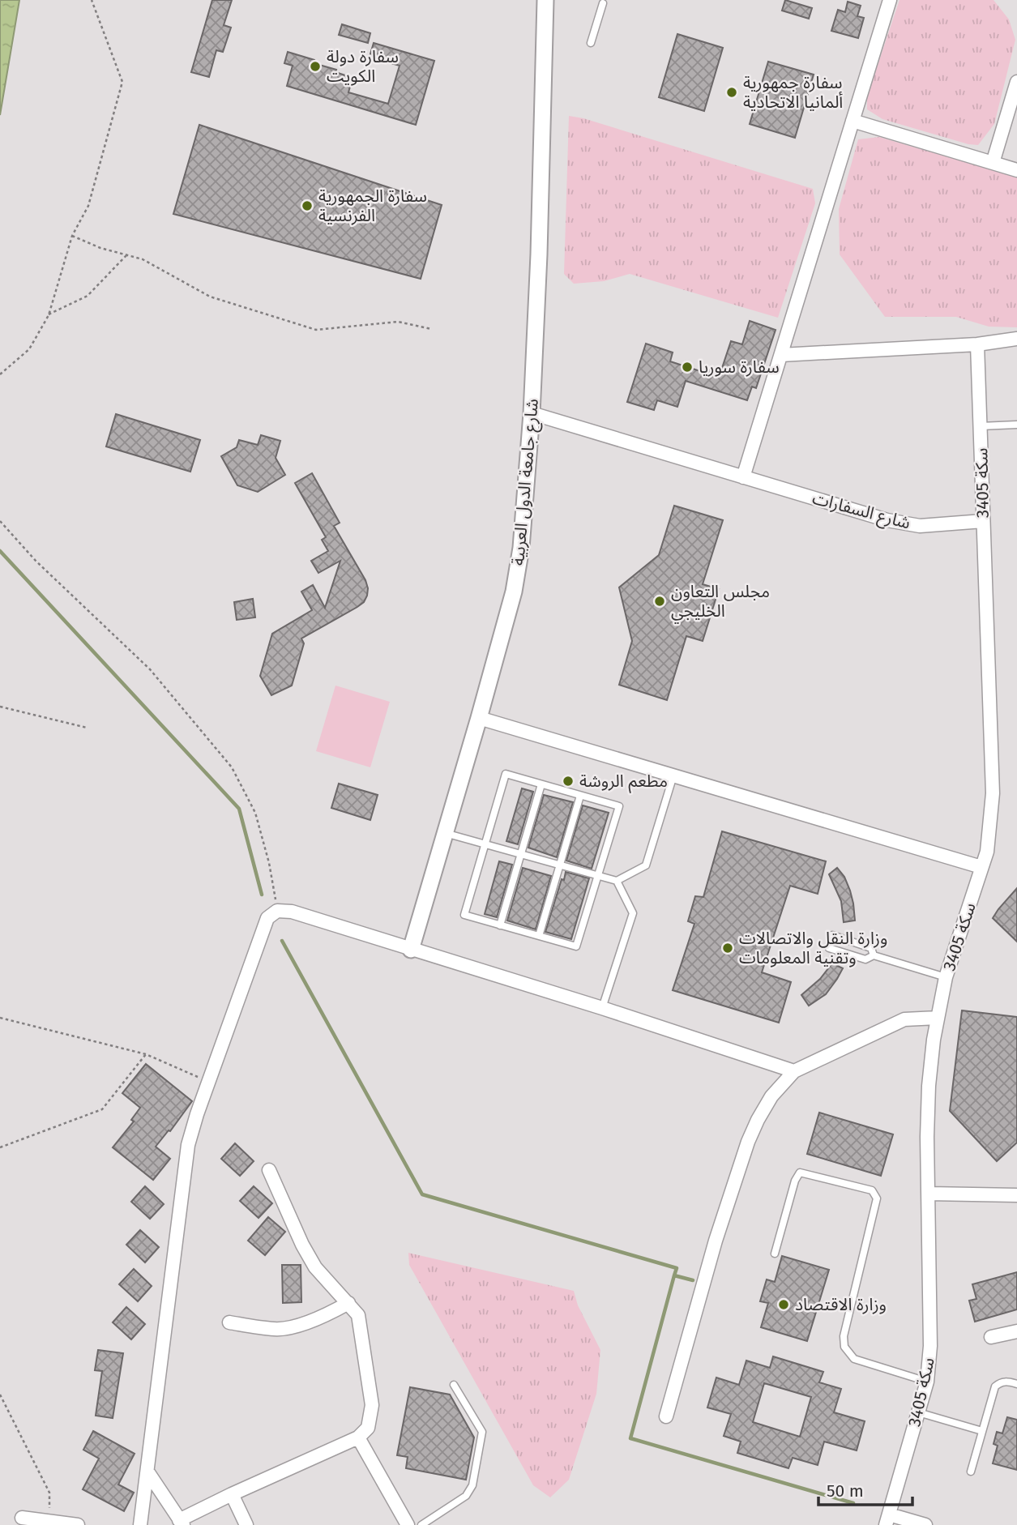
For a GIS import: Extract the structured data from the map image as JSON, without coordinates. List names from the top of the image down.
{
  "streets": {
    "street": ["شارع جامعة الدول العربية", "سكة 3405", "شارع السفارات"]
  },
  "crossings": [
    ["شارع جامعة الدول العربية", "شارع السفارات"],
    ["سكة 3405", "شارع السفارات"]
  ],
  "places": [
    "سفارة دولة الكويت",
    "سفارة جمهورية ألمانيا الاتحادية",
    "سفارة الجمهورية الفرنسية",
    "سفارة سوريا",
    "مجلس التعاون الخليجي",
    "مطعم الروشة",
    "وزارة النقل والاتصالات وتقنية المعلومات",
    "وزارة الاقتصاد"
  ],
  "scale_bar": "50 m"
}
